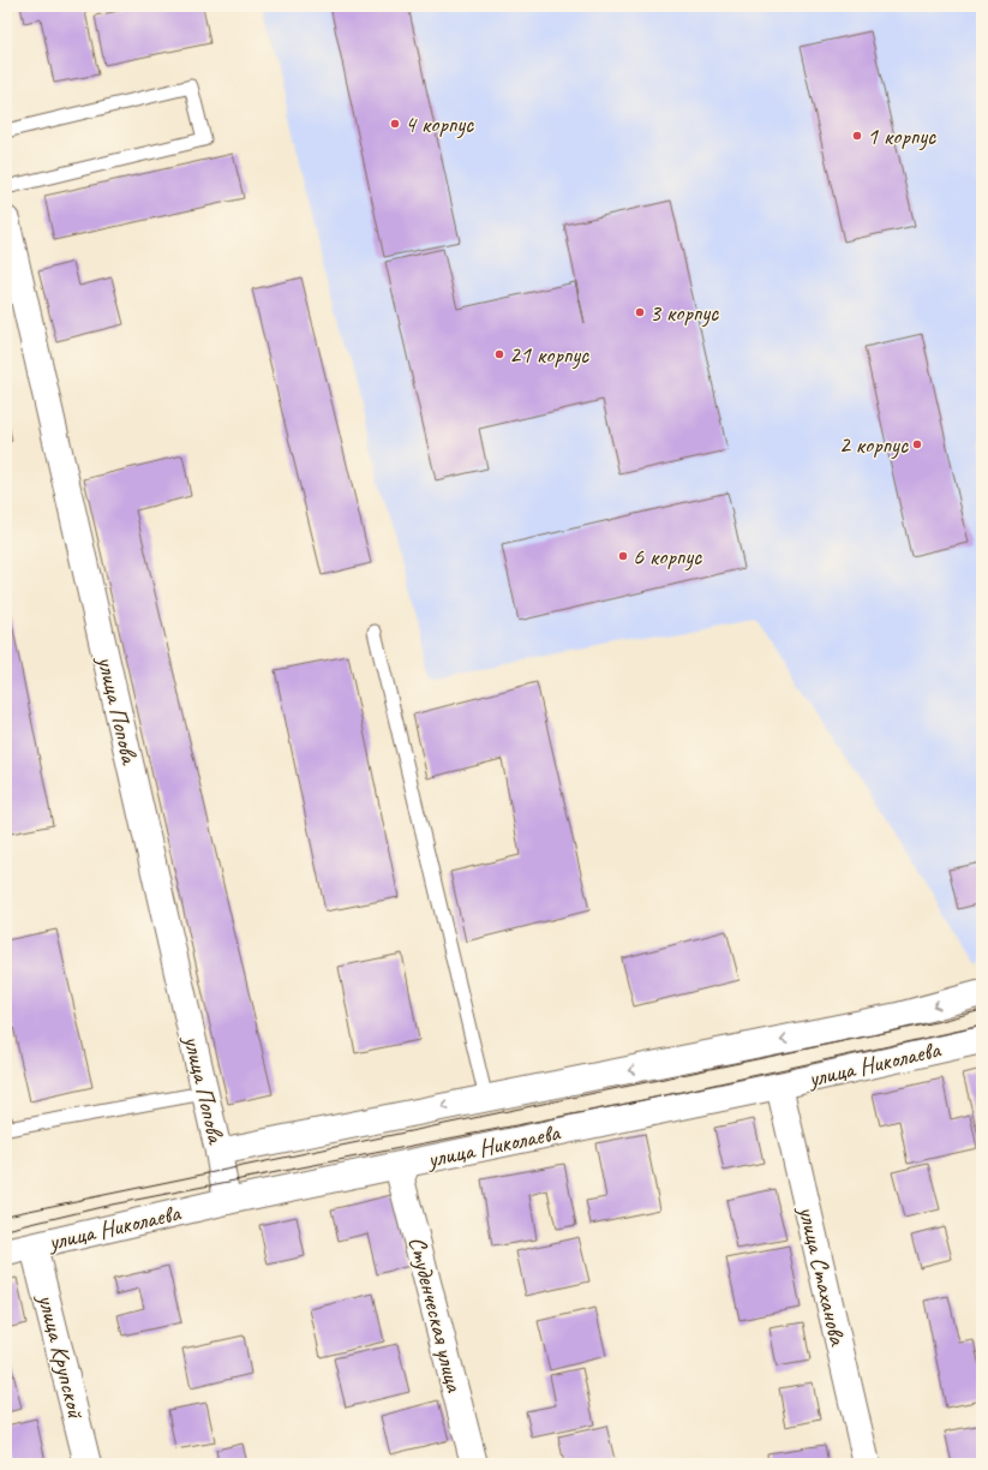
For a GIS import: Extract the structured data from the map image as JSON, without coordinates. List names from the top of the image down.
{
  "streets": {
    "street": [
      "улица Попова",
      "улица Николаева",
      "улица Стаханова",
      "Студенческая улица",
      "улица Крупской"
    ]
  },
  "crossings": [
    ["улица Попова", "улица Николаева"],
    ["улица Николаева", "улица Стаханова"],
    ["улица Николаева", "Студенческая улица"],
    ["улица Николаева", "улица Крупской"]
  ],
  "places": [
    "4 корпус",
    "1 корпус",
    "3 корпус",
    "21 корпус",
    "2 корпус",
    "6 корпус"
  ]
}
